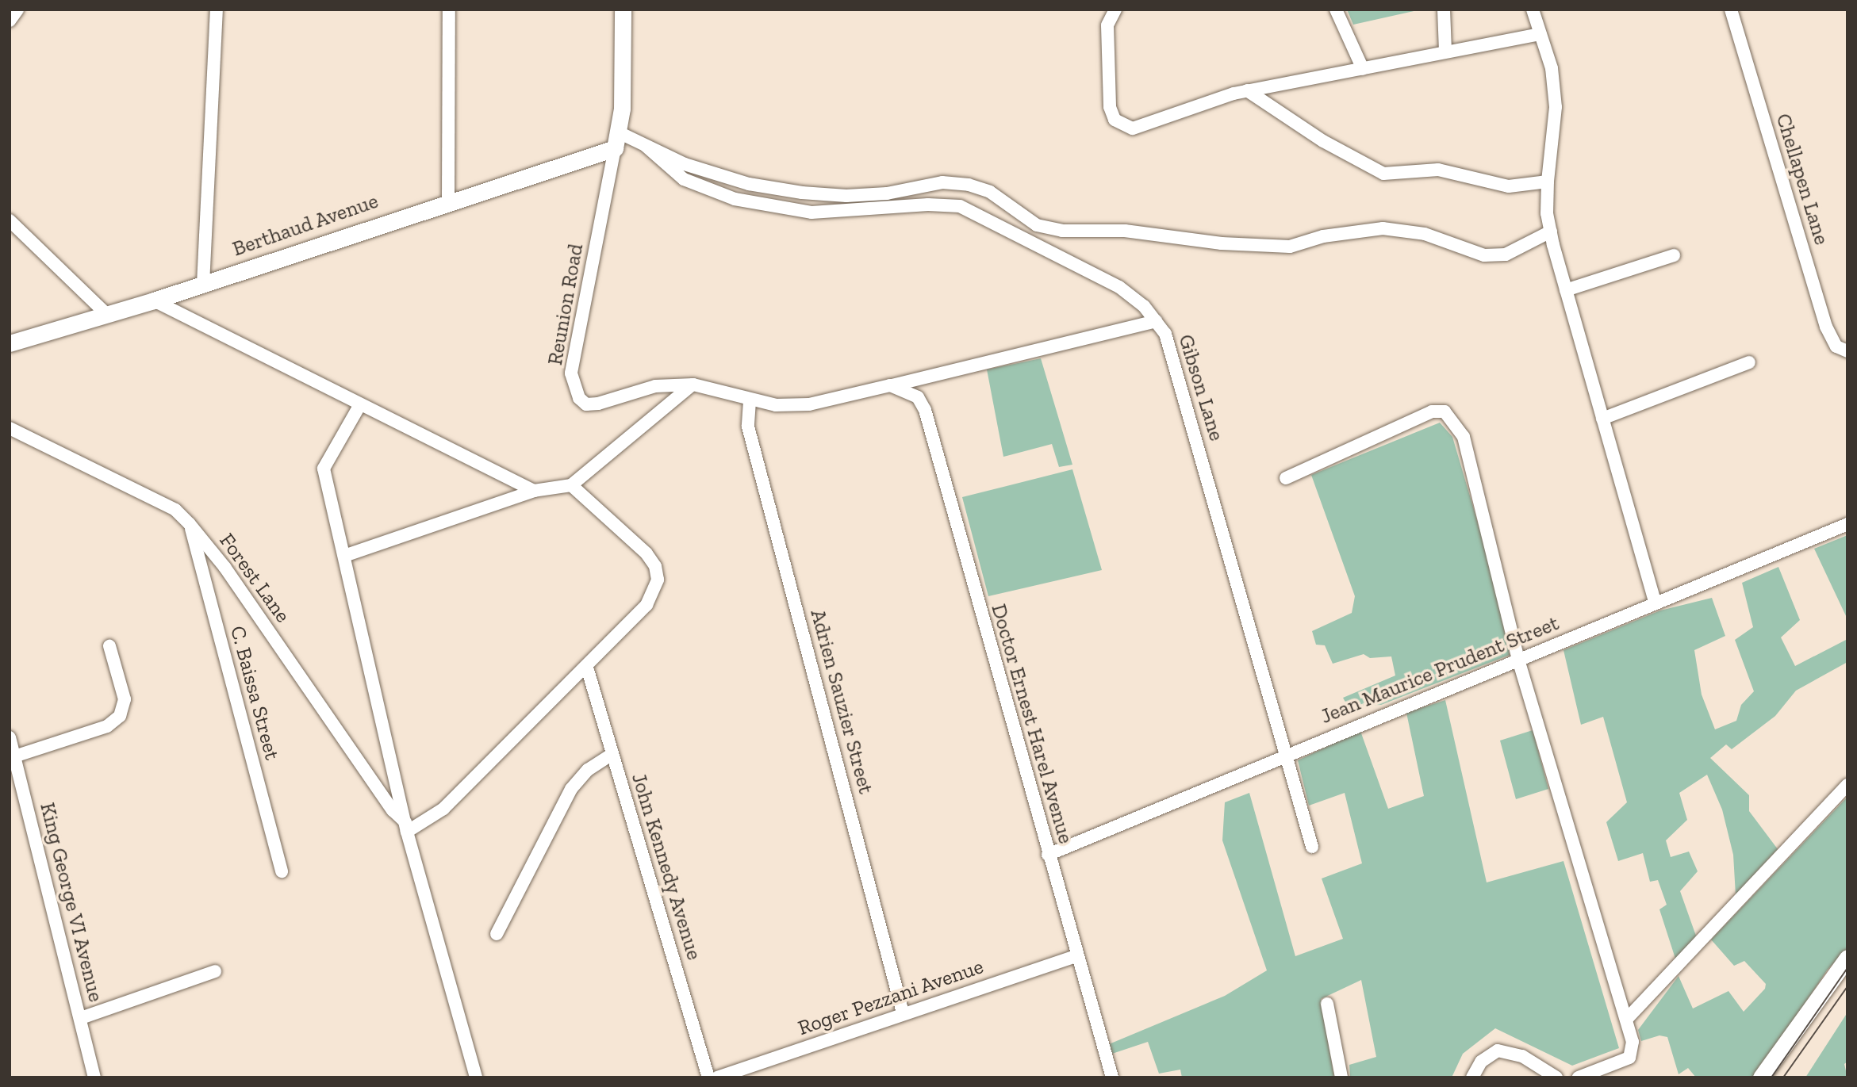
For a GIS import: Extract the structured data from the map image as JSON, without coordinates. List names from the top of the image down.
{
  "streets": {
    "street": [
      "Chellapen Lane",
      "Berthaud Avenue",
      "Reunion Road",
      "Gibson Lane",
      "Forest Lane",
      "Jean Maurice Prudent Street",
      "C. Baissa Street",
      "Adrien Sauzier Street",
      "Doctor Ernest Harel Avenue",
      "John Kennedy Avenue",
      "King George VI Avenue",
      "Roger Pezzani Avenue"
    ]
  },
  "crossings": [
    ["Berthaud Avenue", "Reunion Road"],
    ["Reunion Road", "Adrien Sauzier Street"],
    ["Reunion Road", "Doctor Ernest Harel Avenue"],
    ["Gibson Lane", "Jean Maurice Prudent Street"],
    ["Forest Lane", "C. Baissa Street"],
    ["Jean Maurice Prudent Street", "Doctor Ernest Harel Avenue"],
    ["Adrien Sauzier Street", "Roger Pezzani Avenue"],
    ["Doctor Ernest Harel Avenue", "Roger Pezzani Avenue"]
  ]
}
